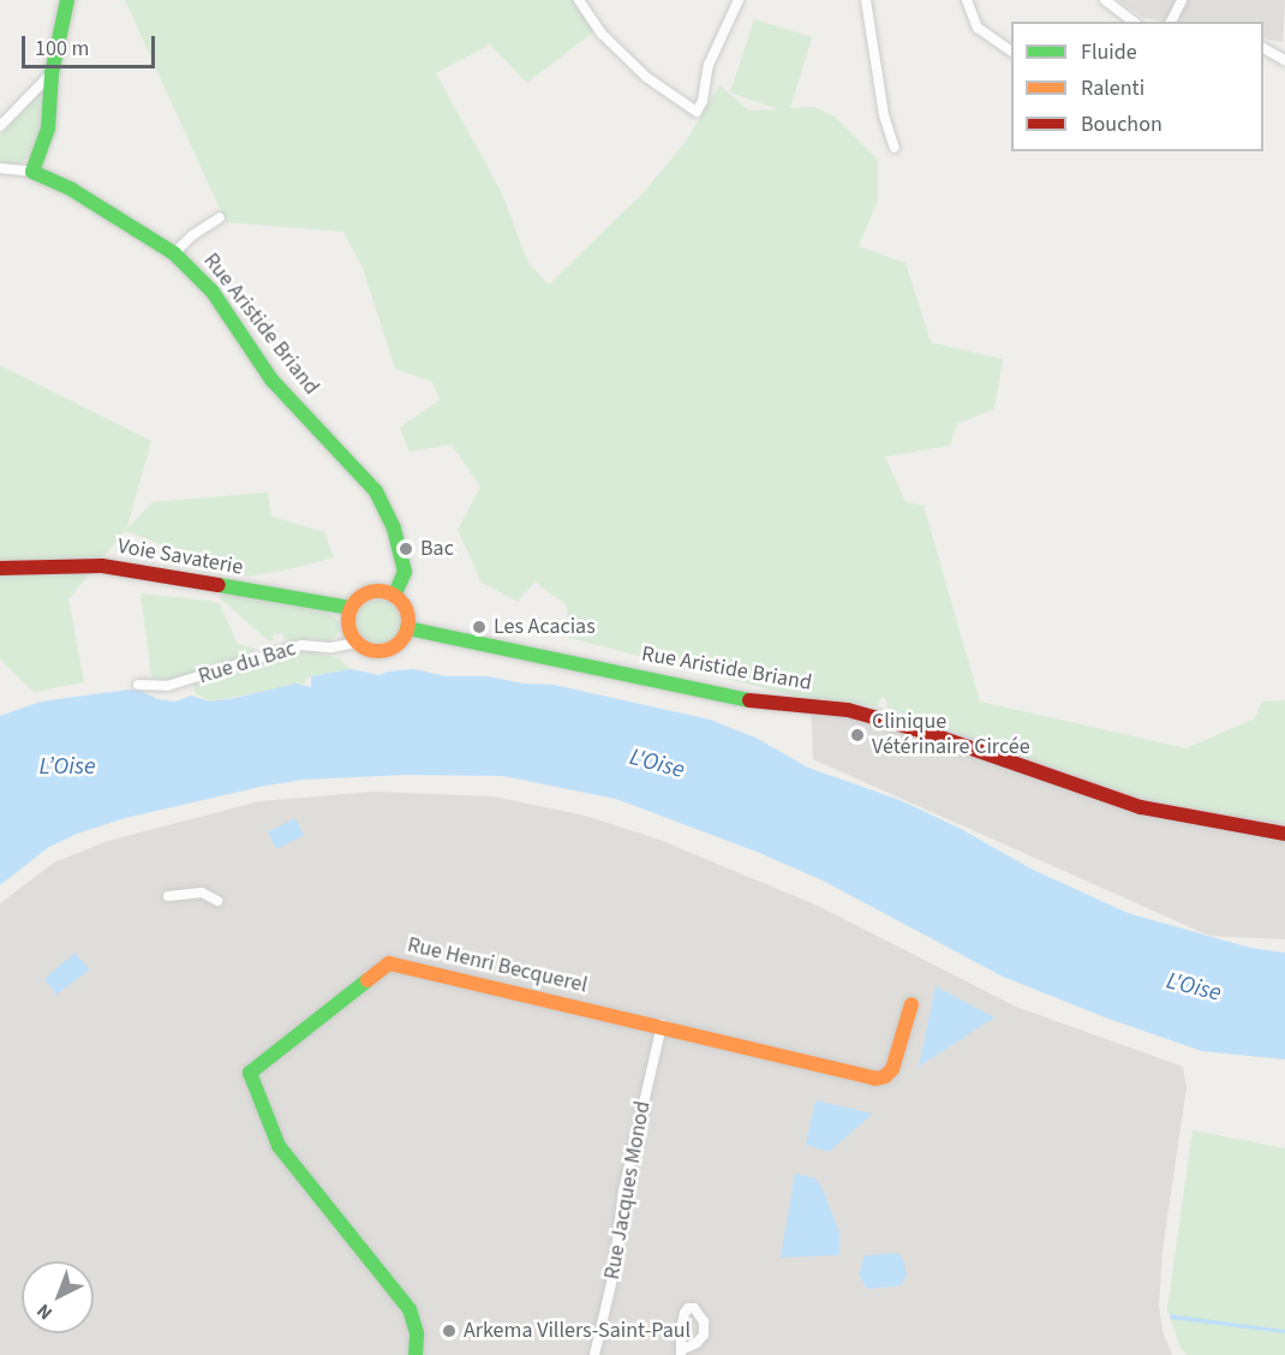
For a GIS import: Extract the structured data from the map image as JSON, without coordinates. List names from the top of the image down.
{
  "streets": {
    "street": [
      "Rue Aristide Briand",
      "Voie Savaterie",
      "Rue du Bac",
      "Rue Henri Becquerel",
      "Rue Jacques Monod"
    ]
  },
  "crossings": [
    ["Rue Aristide Briand", "Voie Savaterie"],
    ["Rue Aristide Briand", "Rue du Bac"],
    ["Voie Savaterie", "Rue du Bac"],
    ["Rue Henri Becquerel", "Rue Jacques Monod"]
  ],
  "water": ["L'Oise", "L’Oise"],
  "places": [
    "Bac",
    "Les Acacias",
    "Clinique Vétérinaire Circée",
    "Arkema Villers-Saint-Paul"
  ],
  "legend": ["Fluide", "Ralenti", "Bouchon"],
  "scale_bar": "100 m",
  "north": "bottom left"
}
